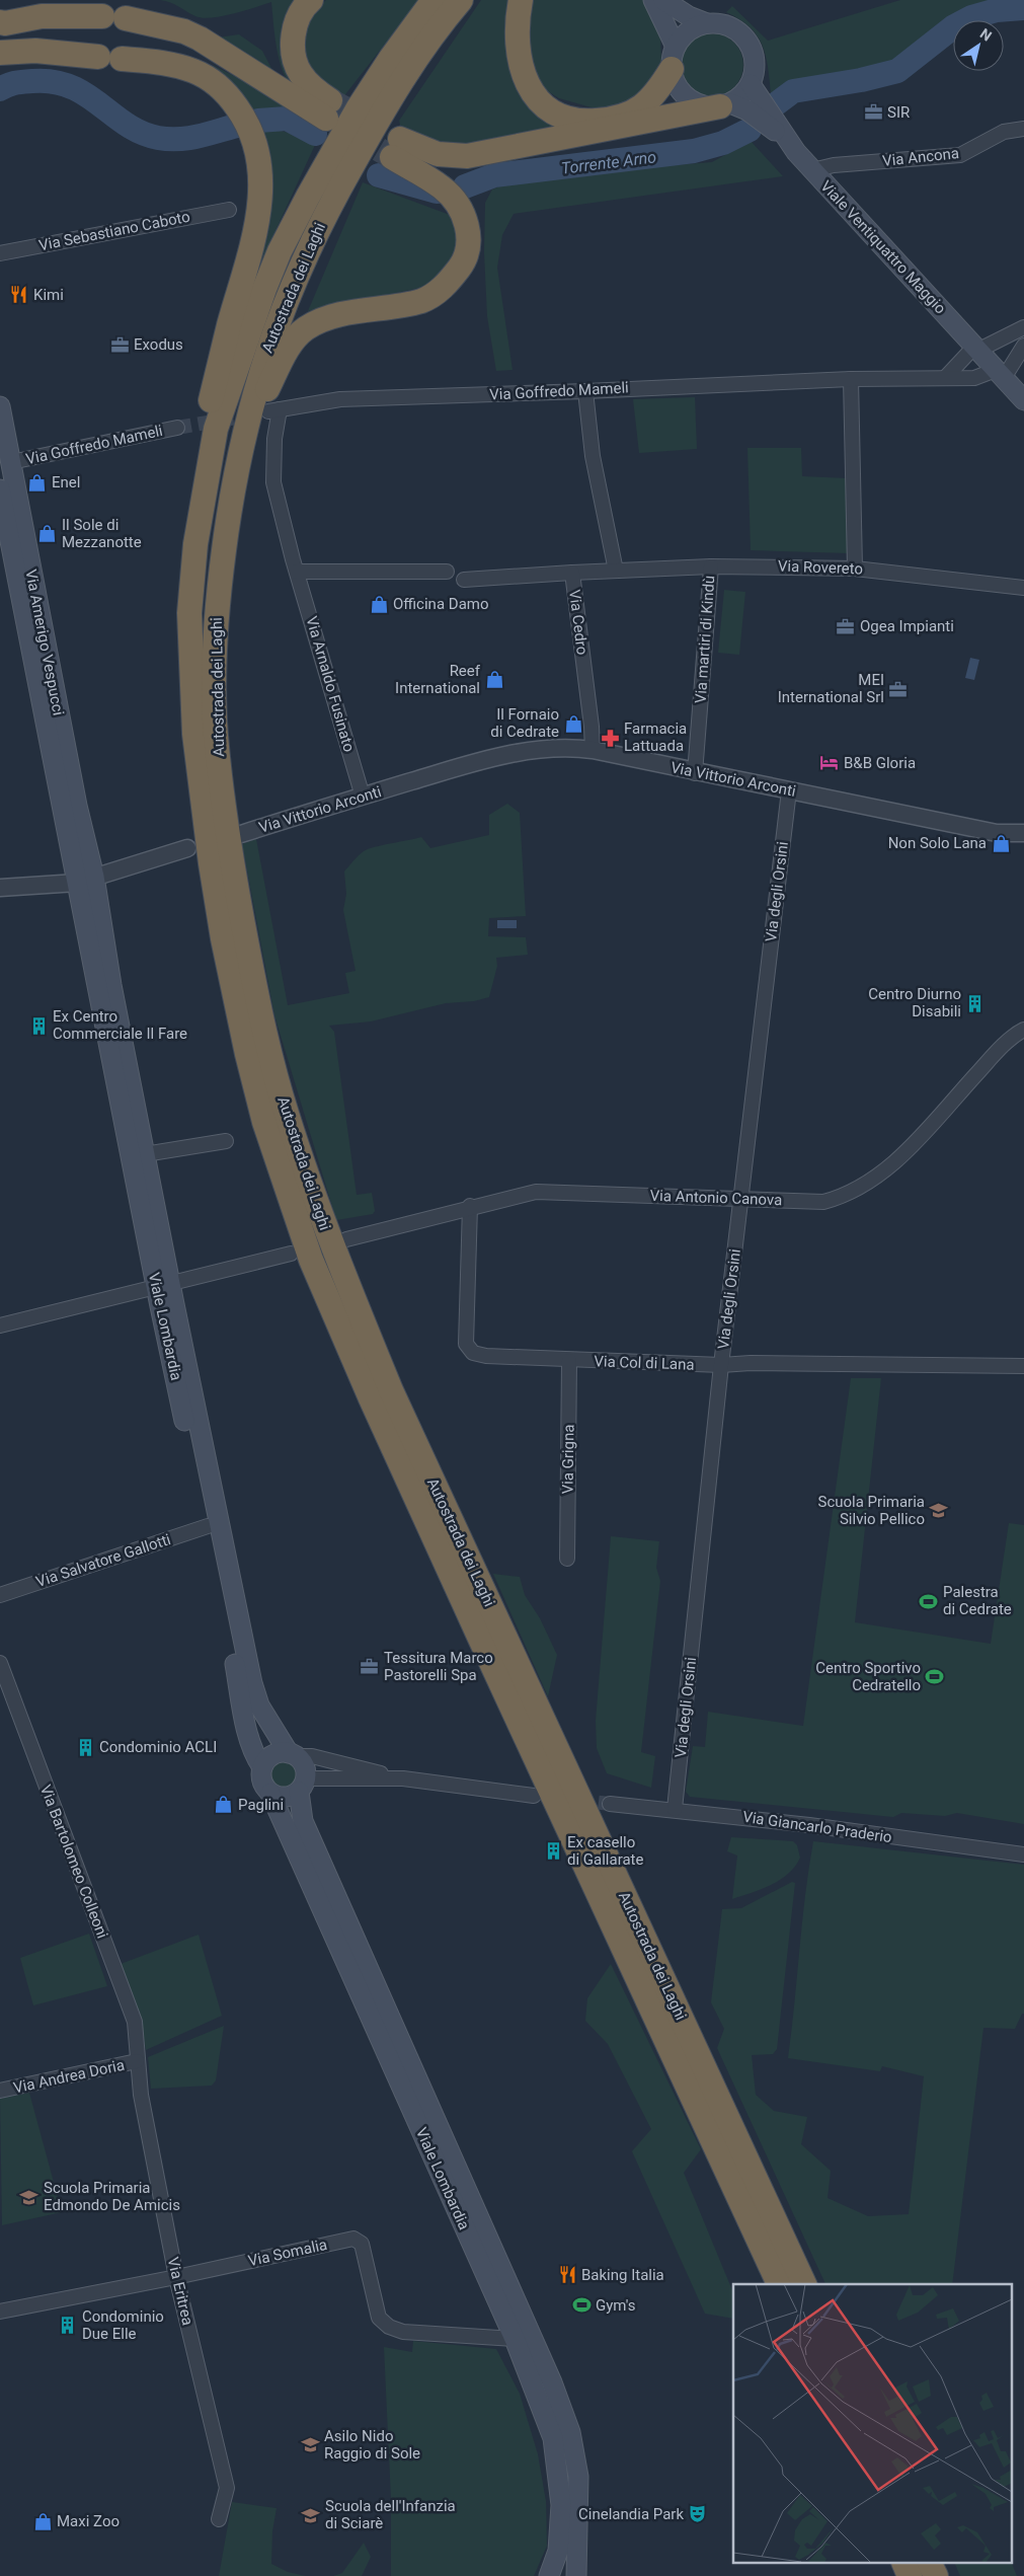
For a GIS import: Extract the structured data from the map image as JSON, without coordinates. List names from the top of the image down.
{
  "streets": {
    "highway": ["Autostrada dei Laghi"],
    "main road": ["Viale Ventiquattro Maggio", "Via Amerigo Vespucci", "Viale Lombardia"],
    "street": [
      "Via Ancona",
      "Via Sebastiano Caboto",
      "Via Goffredo Mameli",
      "Via Rovereto",
      "Via Cedro",
      "Via martiri di Kindù",
      "Via Arnaldo Fusinato",
      "Via Vittorio Arconti",
      "Via degli Orsini",
      "Via Antonio Canova",
      "Via Col di Lana",
      "Via Grigna",
      "Via Salvatore Gallotti",
      "Via Giancarlo Praderio",
      "Via Bartolomeo Colleoni",
      "Via Andrea Doria",
      "Via Somalia",
      "Via Eritrea"
    ]
  },
  "crossings": [
    ["Via Ancona", "Viale Ventiquattro Maggio"],
    ["Viale Ventiquattro Maggio", "Via Goffredo Mameli"],
    ["Via Goffredo Mameli", "Via Amerigo Vespucci"],
    ["Via Goffredo Mameli", "Via Arnaldo Fusinato"],
    ["Via Rovereto", "Via Cedro"],
    ["Via Rovereto", "Via martiri di Kindù"],
    ["Via Cedro", "Via Vittorio Arconti"],
    ["Via martiri di Kindù", "Via Vittorio Arconti"],
    ["Via Amerigo Vespucci", "Viale Lombardia"],
    ["Via Arnaldo Fusinato", "Via Vittorio Arconti"],
    ["Via Vittorio Arconti", "Via degli Orsini"],
    ["Via degli Orsini", "Via Antonio Canova"],
    ["Via degli Orsini", "Via Col di Lana"],
    ["Via degli Orsini", "Via Giancarlo Praderio"],
    ["Via Antonio Canova", "Via Col di Lana"],
    ["Viale Lombardia", "Via Salvatore Gallotti"],
    ["Viale Lombardia", "Via Somalia"],
    ["Via Col di Lana", "Via Grigna"],
    ["Via Bartolomeo Colleoni", "Via Andrea Doria"],
    ["Via Bartolomeo Colleoni", "Via Eritrea"],
    ["Via Andrea Doria", "Via Eritrea"],
    ["Via Somalia", "Via Eritrea"]
  ],
  "water": ["Torrente Arno"],
  "places": {
    "office": [
      "SIR",
      "Exodus",
      "Ogea Impianti",
      "MEI International Srl",
      "Tessitura Marco Pastorelli Spa"
    ],
    "restaurant": ["Kimi", "Baking Italia"],
    "shop": [
      "Enel",
      "Il Sole di Mezzanotte",
      "Officina Damo",
      "Reef International",
      "Il Fornaio di Cedrate",
      "Non Solo Lana",
      "Paglini",
      "Maxi Zoo"
    ],
    "pharmacy": ["Farmacia Lattuada"],
    "hotel": ["B&B Gloria"],
    "building": [
      "Centro Diurno Disabili",
      "Ex Centro Commerciale Il Fare",
      "Condominio ACLI",
      "Ex casello di Gallarate",
      "Condominio Due Elle"
    ],
    "school or university": [
      "Scuola Primaria Silvio Pellico",
      "Scuola Primaria Edmondo De Amicis",
      "Asilo Nido Raggio di Sole",
      "Scuola dell'Infanzia di Sciarè"
    ],
    "sports": ["Palestra di Cedrate", "Centro Sportivo Cedratello", "Gym's"],
    "theatre": ["Cinelandia Park"]
  },
  "north": "top right"
}
